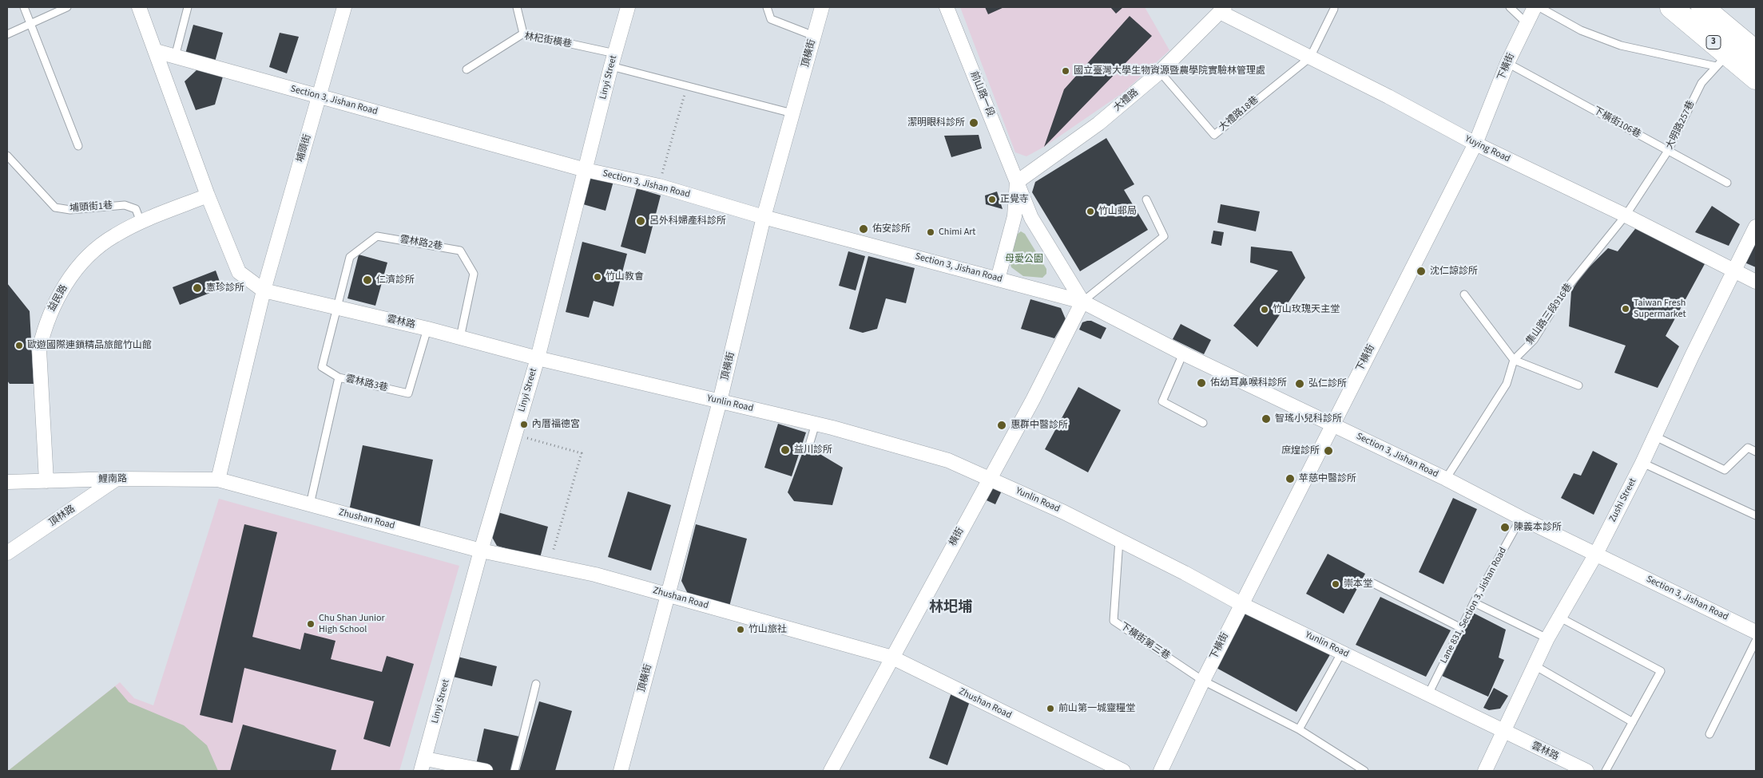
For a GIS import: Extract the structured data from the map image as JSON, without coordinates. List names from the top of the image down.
{
  "streets": {
    "main road": ["3"],
    "street": [
      "頂橫街",
      "下橫街",
      "Linyi Street",
      "前山路一段",
      "Section 3, Jishan Road",
      "大禮路",
      "埔頭街",
      "Yuying Road",
      "益民路",
      "雲林路",
      "Yunlin Road",
      "鯉南路",
      "Zushi Street",
      "頂林路",
      "Zhushan Road",
      "橫街"
    ],
    "lane": [
      "林杞街橫巷",
      "大禮路18巷",
      "下橫街106巷",
      "大明路257巷",
      "埔頭街1巷",
      "雲林路2巷",
      "集山路三段916巷",
      "雲林路3巷",
      "Lane 831, Section 3, Jishan Road",
      "下橫街第三巷"
    ]
  },
  "crossings": [
    ["林杞街橫巷", "頂橫街"],
    ["林杞街橫巷", "Linyi Street"],
    ["3", "大明路257巷"],
    ["頂橫街", "Section 3, Jishan Road"],
    ["頂橫街", "Yunlin Road"],
    ["頂橫街", "Zhushan Road"],
    ["下橫街", "Section 3, Jishan Road"],
    ["下橫街", "下橫街106巷"],
    ["下橫街", "Yuying Road"],
    ["下橫街", "Yunlin Road"],
    ["下橫街", "下橫街第三巷"],
    ["Linyi Street", "Section 3, Jishan Road"],
    ["Linyi Street", "雲林路"],
    ["Linyi Street", "Yunlin Road"],
    ["Linyi Street", "Zhushan Road"],
    ["前山路一段", "Section 3, Jishan Road"],
    ["前山路一段", "大禮路"],
    ["前山路一段", "橫街"],
    ["Section 3, Jishan Road", "埔頭街"],
    ["Section 3, Jishan Road", "集山路三段916巷"],
    ["Section 3, Jishan Road", "Zushi Street"],
    ["Section 3, Jishan Road", "橫街"],
    ["Section 3, Jishan Road", "Lane 831, Section 3, Jishan Road"],
    ["大禮路", "大禮路18巷"],
    ["大禮路", "Yuying Road"],
    ["大禮路18巷", "Yuying Road"],
    ["下橫街106巷", "大明路257巷"],
    ["大明路257巷", "Yuying Road"],
    ["大明路257巷", "集山路三段916巷"],
    ["埔頭街", "雲林路"],
    ["埔頭街", "鯉南路"],
    ["埔頭街", "Zhushan Road"],
    ["Yuying Road", "集山路三段916巷"],
    ["Yuying Road", "Zushi Street"],
    ["埔頭街1巷", "益民路"],
    ["雲林路2巷", "雲林路"],
    ["雲林路2巷", "雲林路3巷"],
    ["益民路", "鯉南路"],
    ["雲林路", "雲林路3巷"],
    ["雲林路", "Yunlin Road"],
    ["雲林路", "Zushi Street"],
    ["Yunlin Road", "Zushi Street"],
    ["Yunlin Road", "橫街"],
    ["Yunlin Road", "Lane 831, Section 3, Jishan Road"],
    ["Yunlin Road", "下橫街第三巷"],
    ["鯉南路", "頂林路"],
    ["鯉南路", "Zhushan Road"],
    ["Zhushan Road", "橫街"]
  ],
  "districts": ["林圯埔"],
  "parks": ["母愛公園"],
  "places": [
    "國立臺灣大學生物資源暨農學院實驗林管理處",
    "潔明眼科診所",
    "正覺寺",
    "竹山郵局",
    "呂外科婦產科診所",
    "佑安診所",
    "Chimi Art",
    "沈仁諒診所",
    "竹山教會",
    "仁濟診所",
    "憲珍診所",
    "Taiwan Fresh Supermarket",
    "竹山玫瑰天主堂",
    "歐遊國際連鎖精品旅館竹山館",
    "佑幼耳鼻喉科診所",
    "弘仁診所",
    "智瑤小兒科診所",
    "內厝福德宮",
    "惠群中醫診所",
    "益川診所",
    "庶煌診所",
    "苹慈中醫診所",
    "陳義本診所",
    "崇本堂",
    "Chu Shan Junior High School",
    "竹山旅社",
    "前山第一城靈糧堂"
  ]
}
